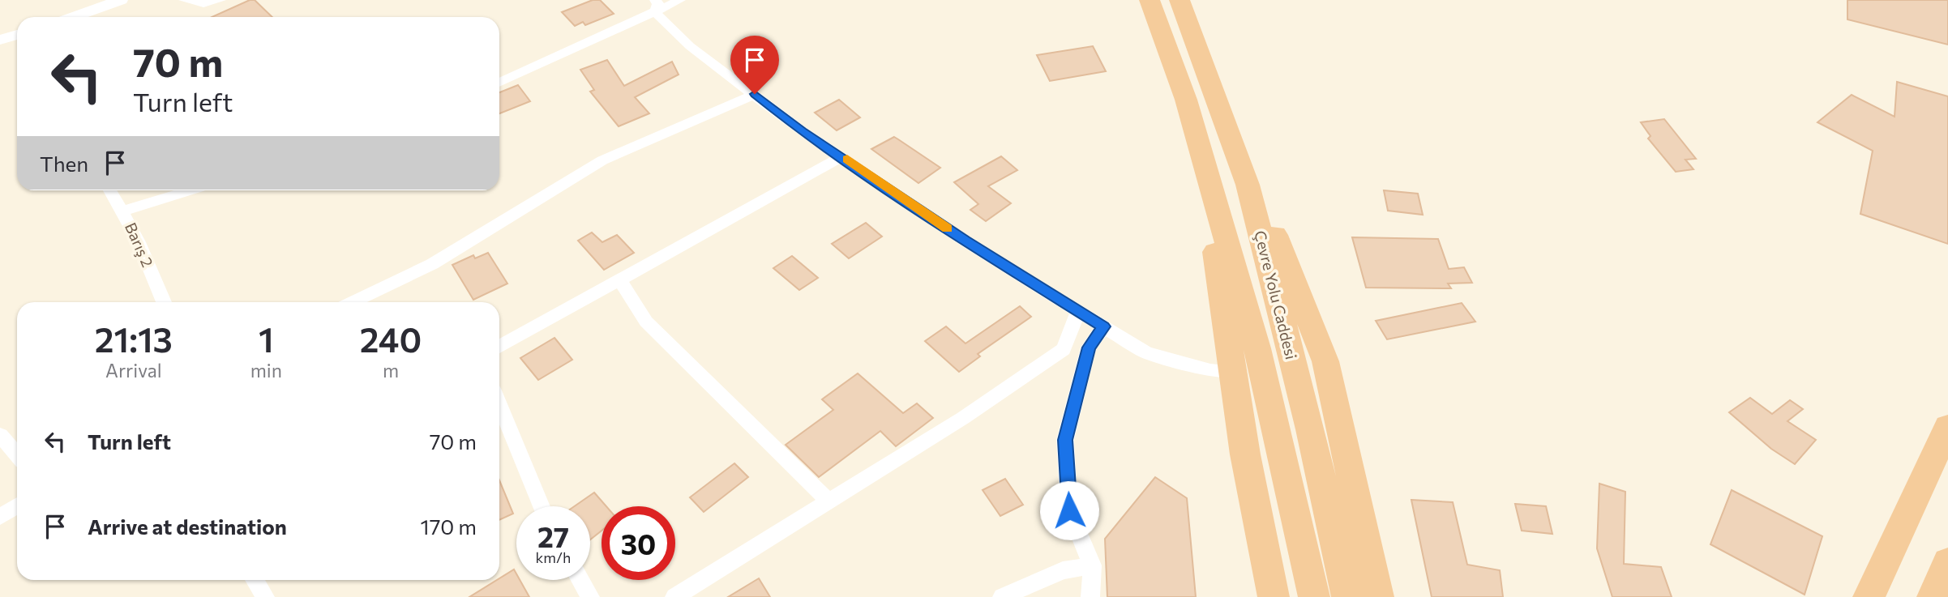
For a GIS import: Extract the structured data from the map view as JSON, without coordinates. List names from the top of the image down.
{
  "streets": {
    "highway": ["Çevre Yolu Caddesi"],
    "street": ["Barış 2"]
  },
  "page": {
    "turn": ["70 m", "Turn left"],
    "then": "Then",
    "eta": [
      "21:13",
      "Arrival",
      "1",
      "min",
      "240",
      "m"
    ],
    "list": [
      {
        "name": "Turn left",
        "value": "70 m"
      },
      {
        "name": "Arrive at destination",
        "value": "170 m"
      }
    ],
    "speed": "27 km/h",
    "limit": "30"
  }
}
